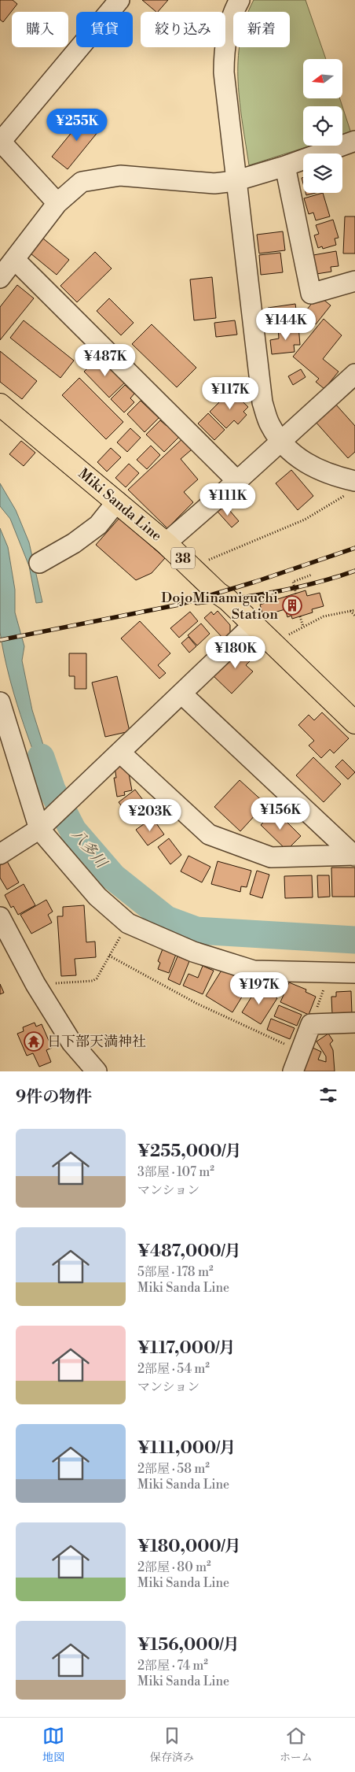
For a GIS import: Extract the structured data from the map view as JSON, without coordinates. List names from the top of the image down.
{
  "streets": {
    "main road": ["Miki Sanda Line", "38"]
  },
  "water": ["八多川"],
  "places": {
    "building": ["DojoMinamiguchi Station"],
    "temple": ["日下部天満神社"]
  },
  "north": "left",
  "page": {
    "chip": [
      "購入",
      "賃貸",
      "絞り込み",
      "新着"
    ],
    "price": [
      "¥255K",
      "¥144K",
      "¥487K",
      "¥117K",
      "¥111K",
      "¥180K",
      "¥156K",
      "¥203K",
      "¥197K"
    ],
    "heading": "9件の物件",
    "list": [
      {
        "name": "¥255,000/月",
        "note": "3部屋 · 107 m² · マンション"
      },
      {
        "name": "¥487,000/月",
        "note": "5部屋 · 178 m² · Miki Sanda Line"
      },
      {
        "name": "¥117,000/月",
        "note": "2部屋 · 54 m² · マンション"
      },
      {
        "name": "¥111,000/月",
        "note": "2部屋 · 58 m² · Miki Sanda Line"
      },
      {
        "name": "¥180,000/月",
        "note": "2部屋 · 80 m² · Miki Sanda Line"
      },
      {
        "name": "¥156,000/月",
        "note": "2部屋 · 74 m² · Miki Sanda Line"
      }
    ],
    "tabs": ["地図", "保存済み", "ホーム"]
  }
}
